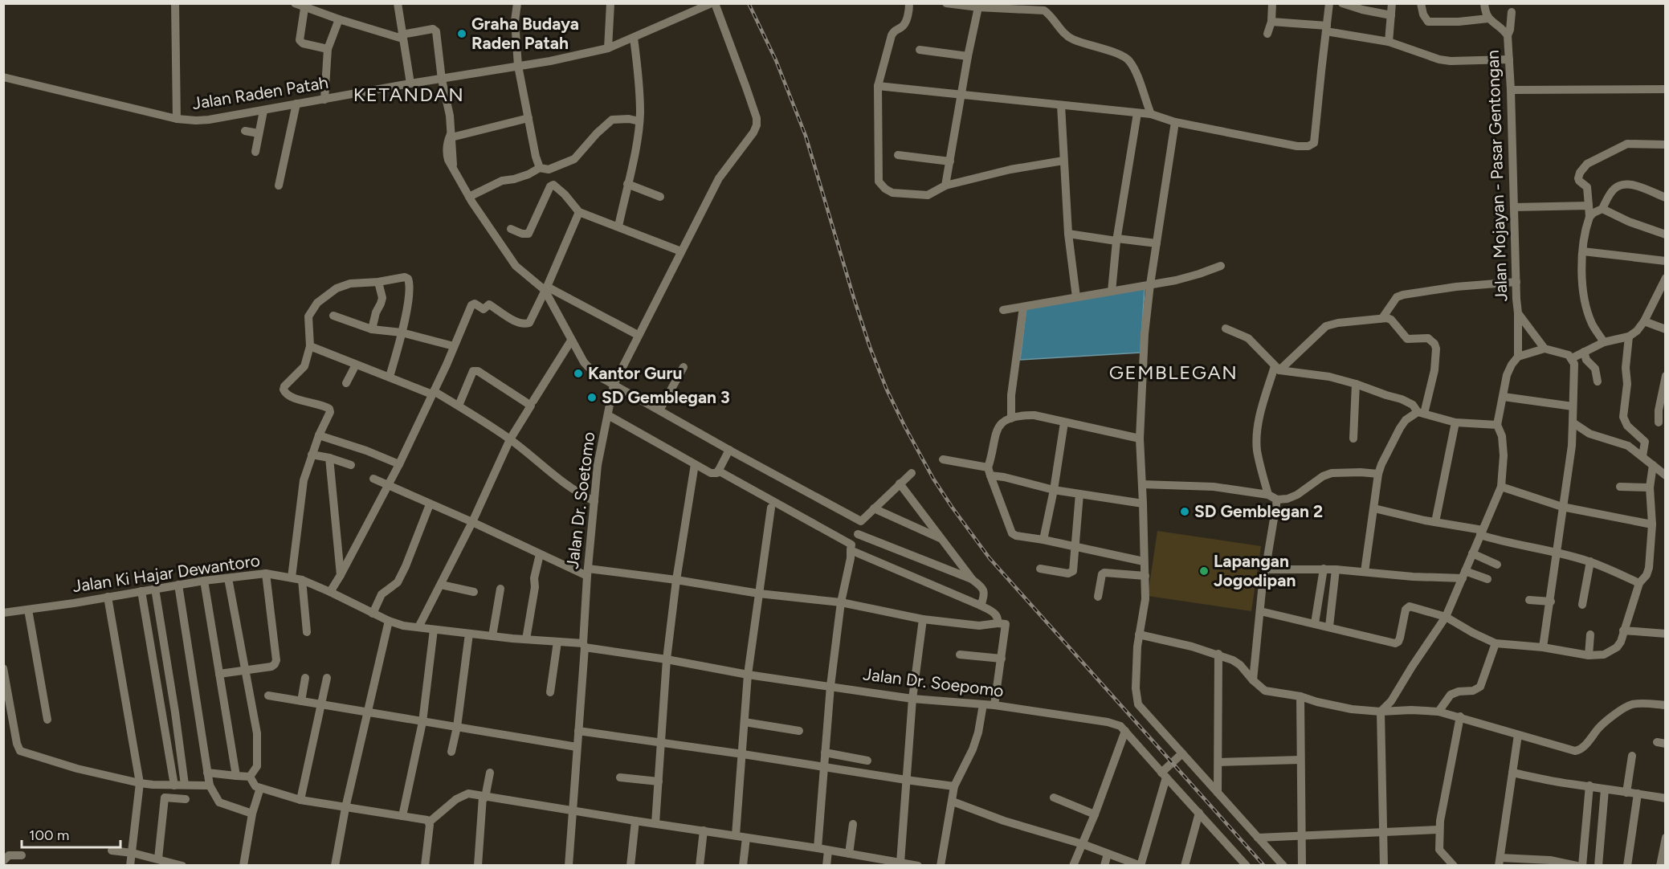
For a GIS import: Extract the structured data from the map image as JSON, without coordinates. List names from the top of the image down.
{
  "streets": {
    "street": [
      "Jalan Raden Patah",
      "Jalan Mojayan - Pasar Gentongan",
      "Jalan Dr. Soetomo",
      "Jalan Ki Hajar Dewantoro",
      "Jalan Dr. Soepomo"
    ]
  },
  "crossings": [
    ["Jalan Raden Patah", "Jalan Dr. Soetomo"],
    ["Jalan Dr. Soetomo", "Jalan Ki Hajar Dewantoro"],
    ["Jalan Dr. Soetomo", "Jalan Dr. Soepomo"],
    ["Jalan Ki Hajar Dewantoro", "Jalan Dr. Soepomo"]
  ],
  "districts": ["KETANDAN", "GEMBLEGAN"],
  "places": [
    "Graha Budaya Raden Patah",
    "Kantor Guru",
    "SD Gemblegan 3",
    "SD Gemblegan 2",
    "Lapangan Jogodipan"
  ],
  "scale_bar": "100 m"
}
